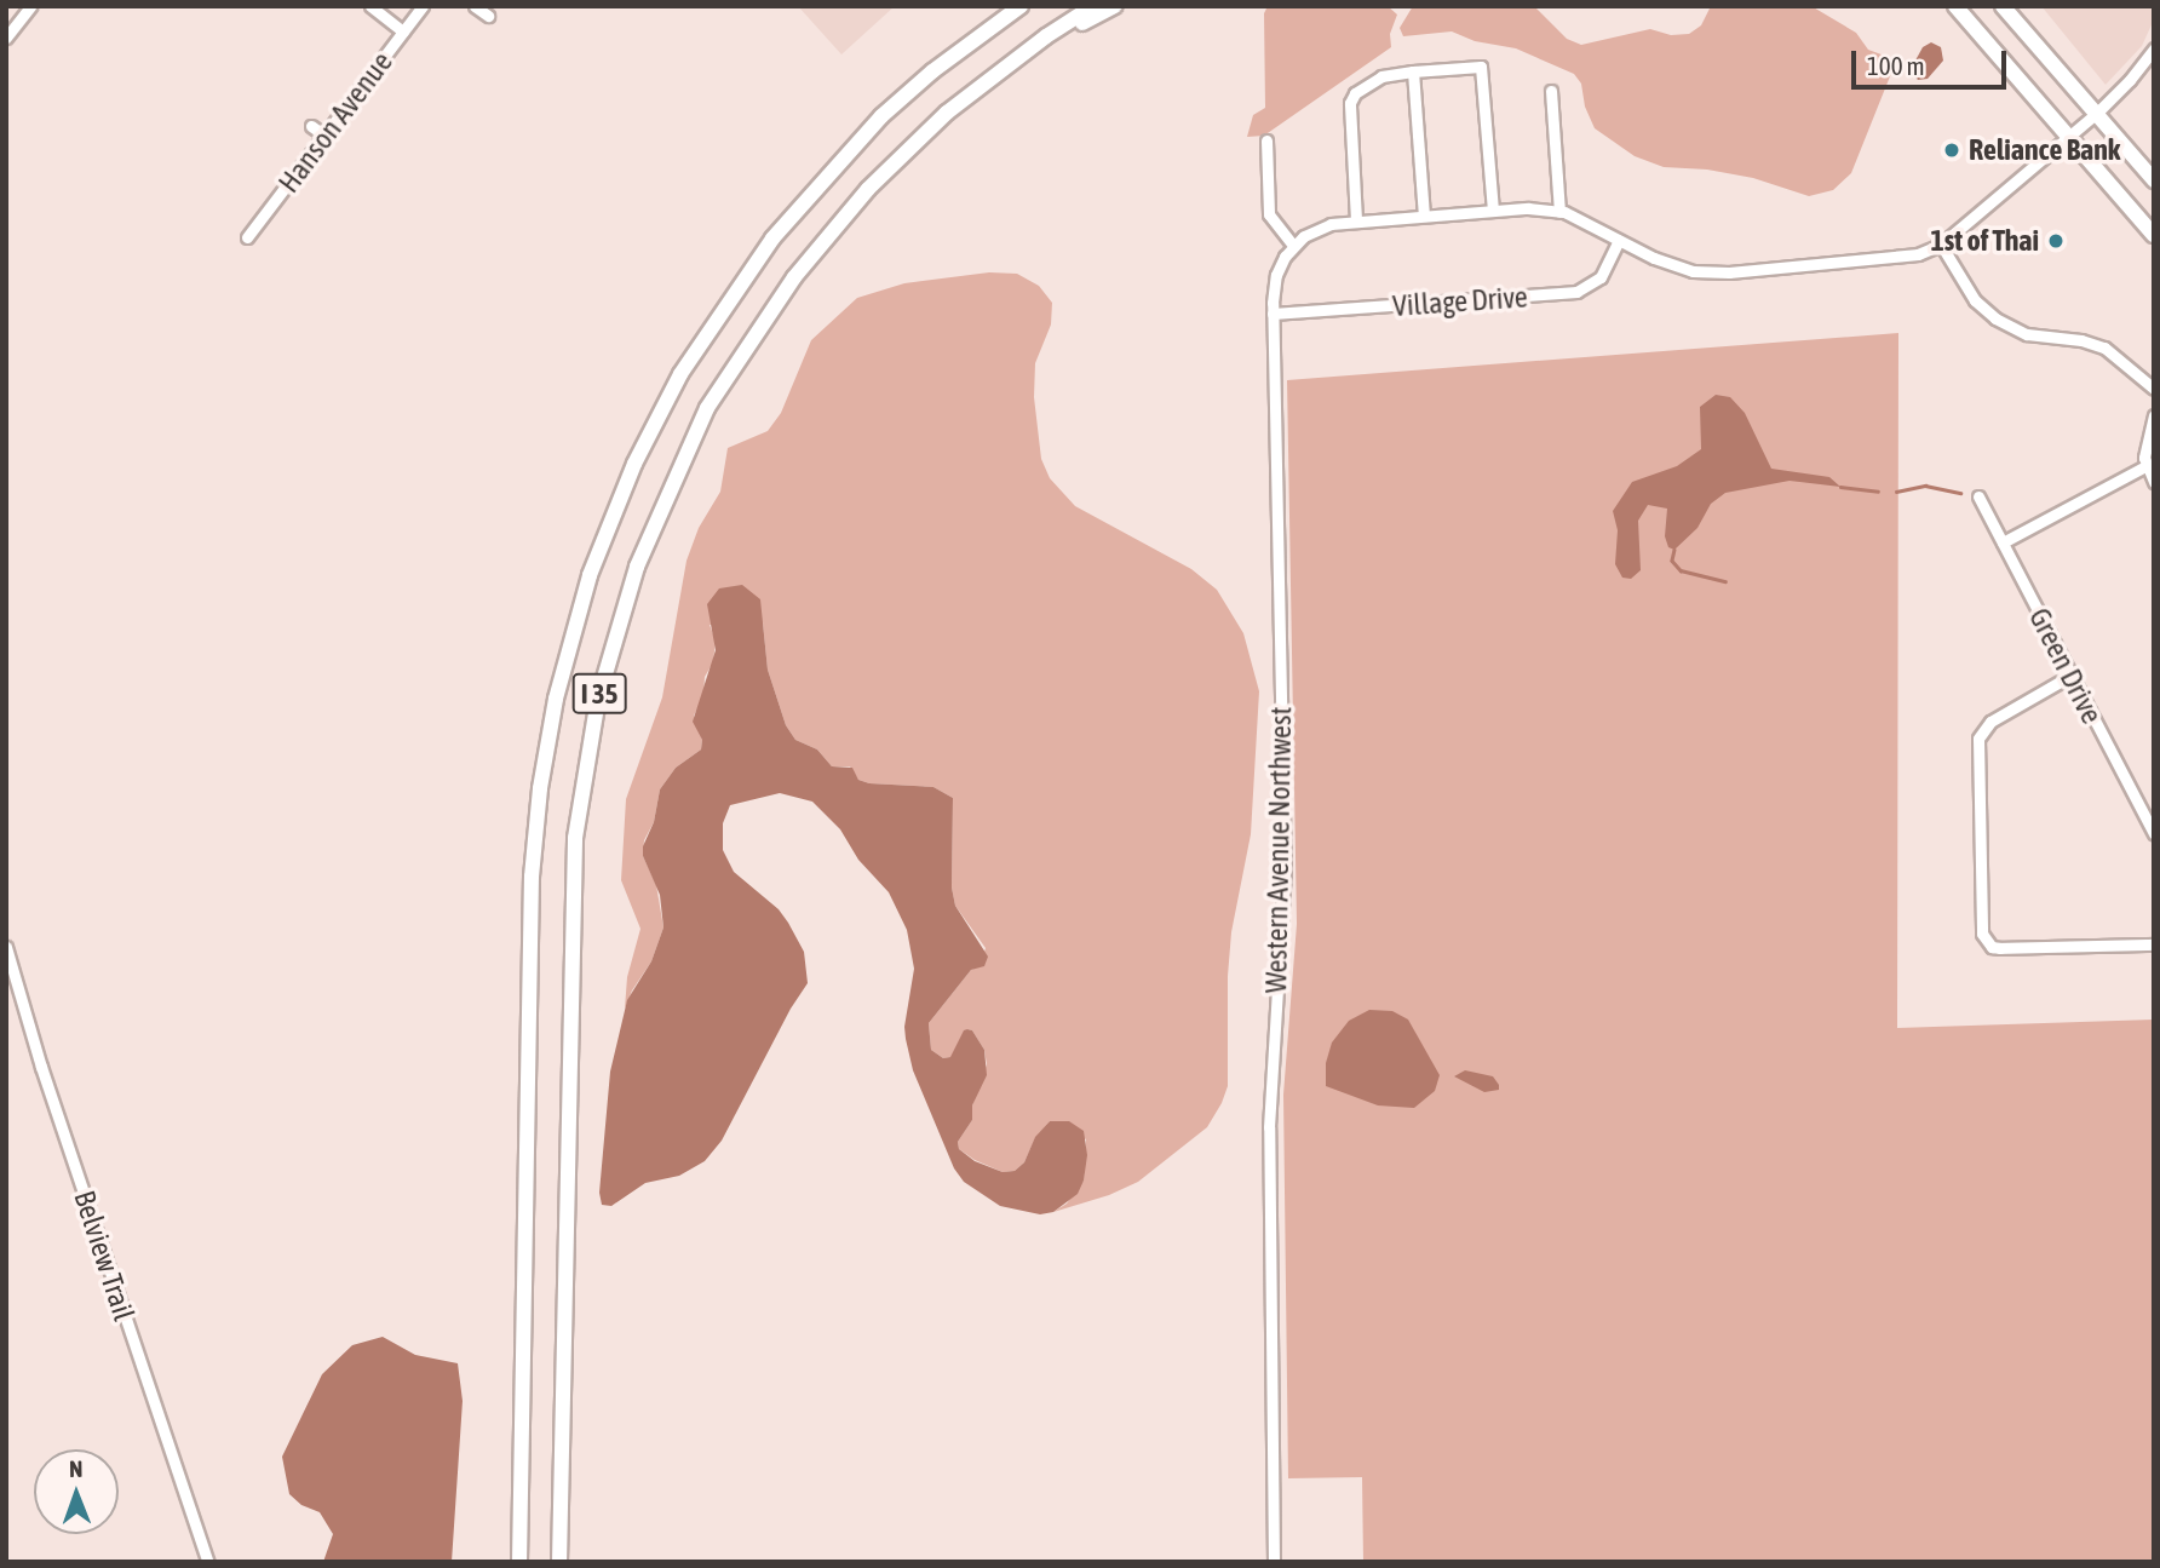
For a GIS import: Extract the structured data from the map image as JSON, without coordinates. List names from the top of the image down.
{
  "streets": {
    "highway": ["I 35"],
    "street": [
      "Hanson Avenue",
      "Village Drive",
      "Green Drive",
      "Western Avenue Northwest",
      "Belview Trail"
    ]
  },
  "crossings": [
    ["Village Drive", "Western Avenue Northwest"]
  ],
  "places": ["Reliance Bank", "1st of Thai"],
  "scale_bar": "100 m",
  "north": "top"
}
